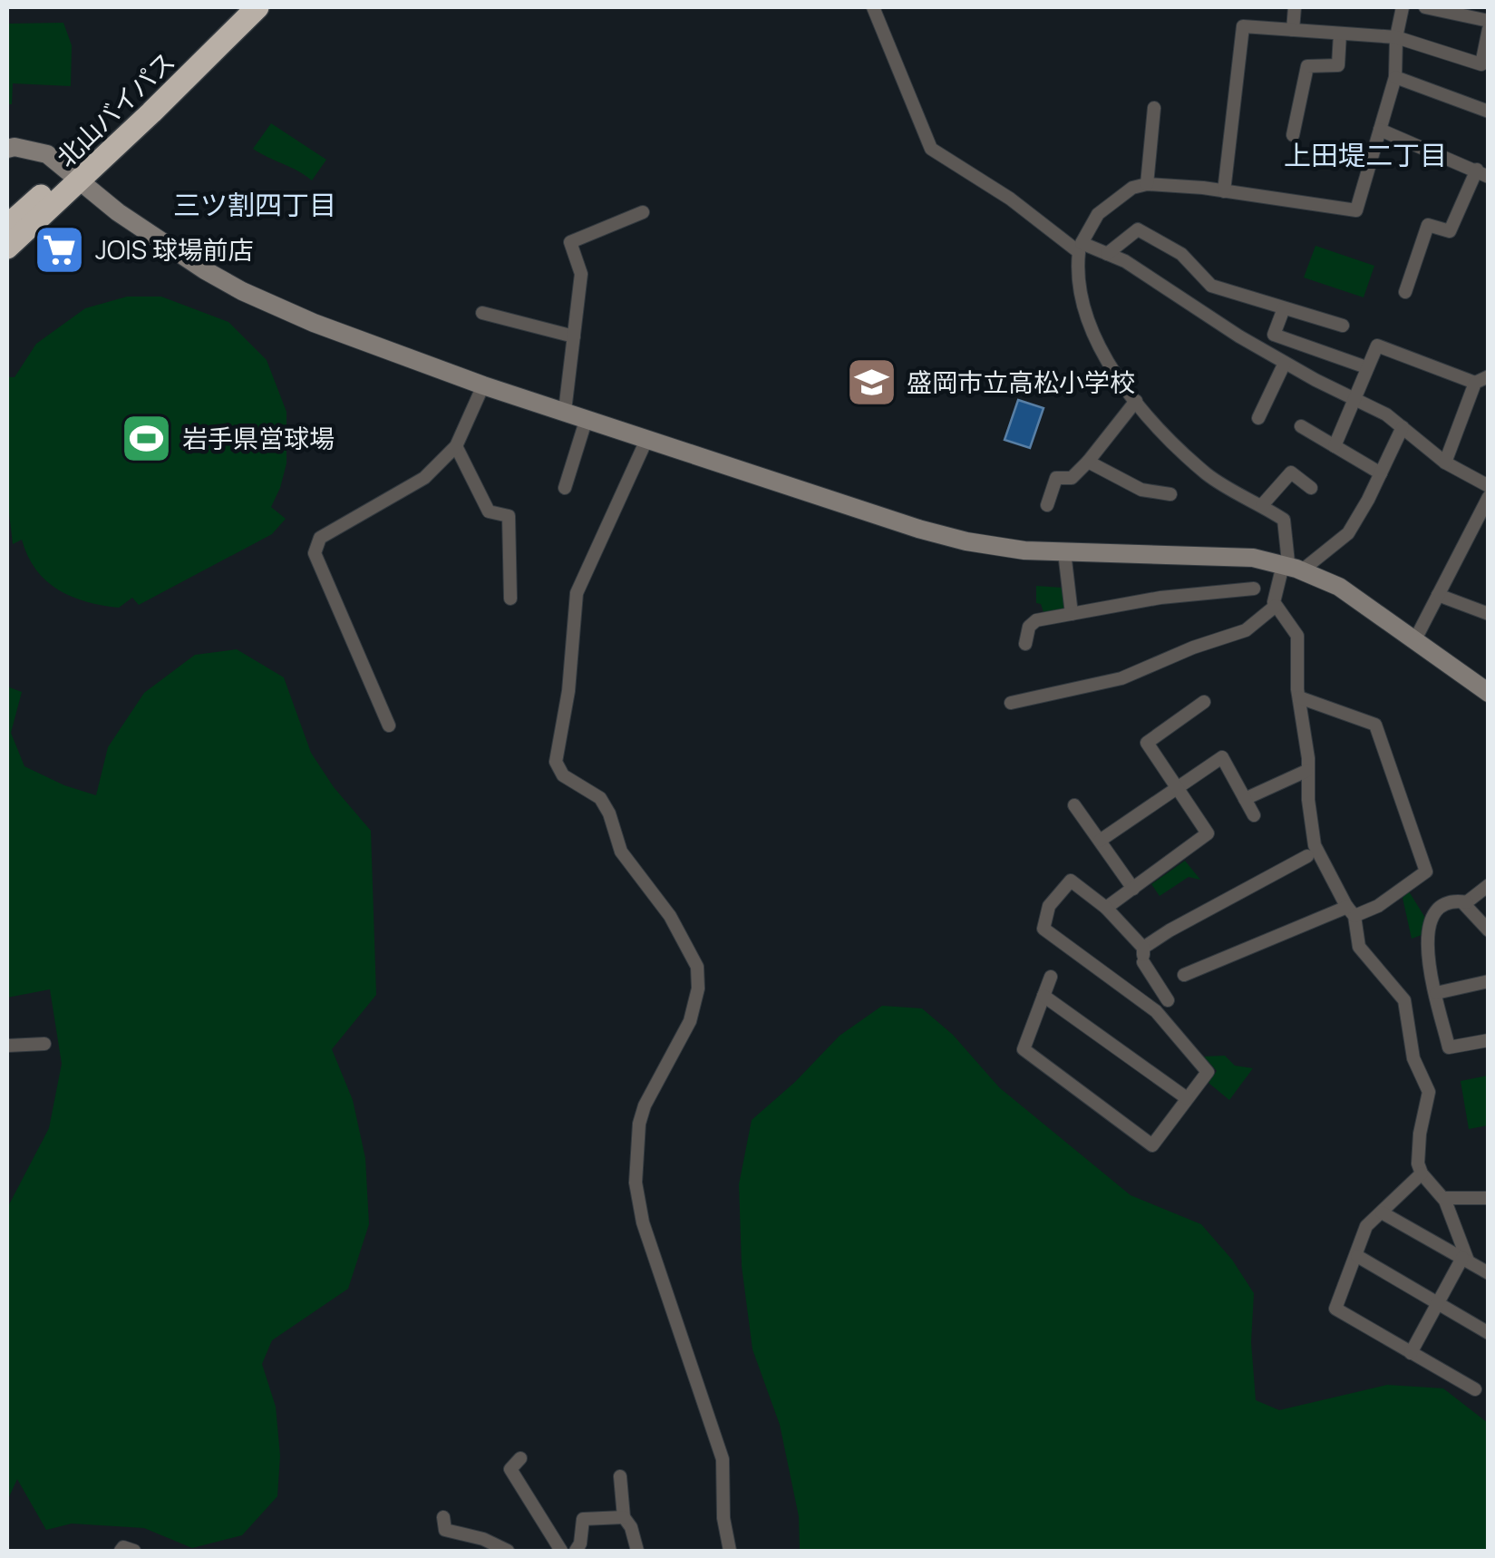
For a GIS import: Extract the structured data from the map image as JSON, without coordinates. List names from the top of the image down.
{
  "streets": {
    "highway": ["北山バイパス"]
  },
  "districts": ["上田堤二丁目", "三ツ割四丁目"],
  "places": {
    "supermarket": ["JOIS 球場前店"],
    "school or university": ["盛岡市立高松小学校"],
    "sports": ["岩手県営球場"]
  }
}
